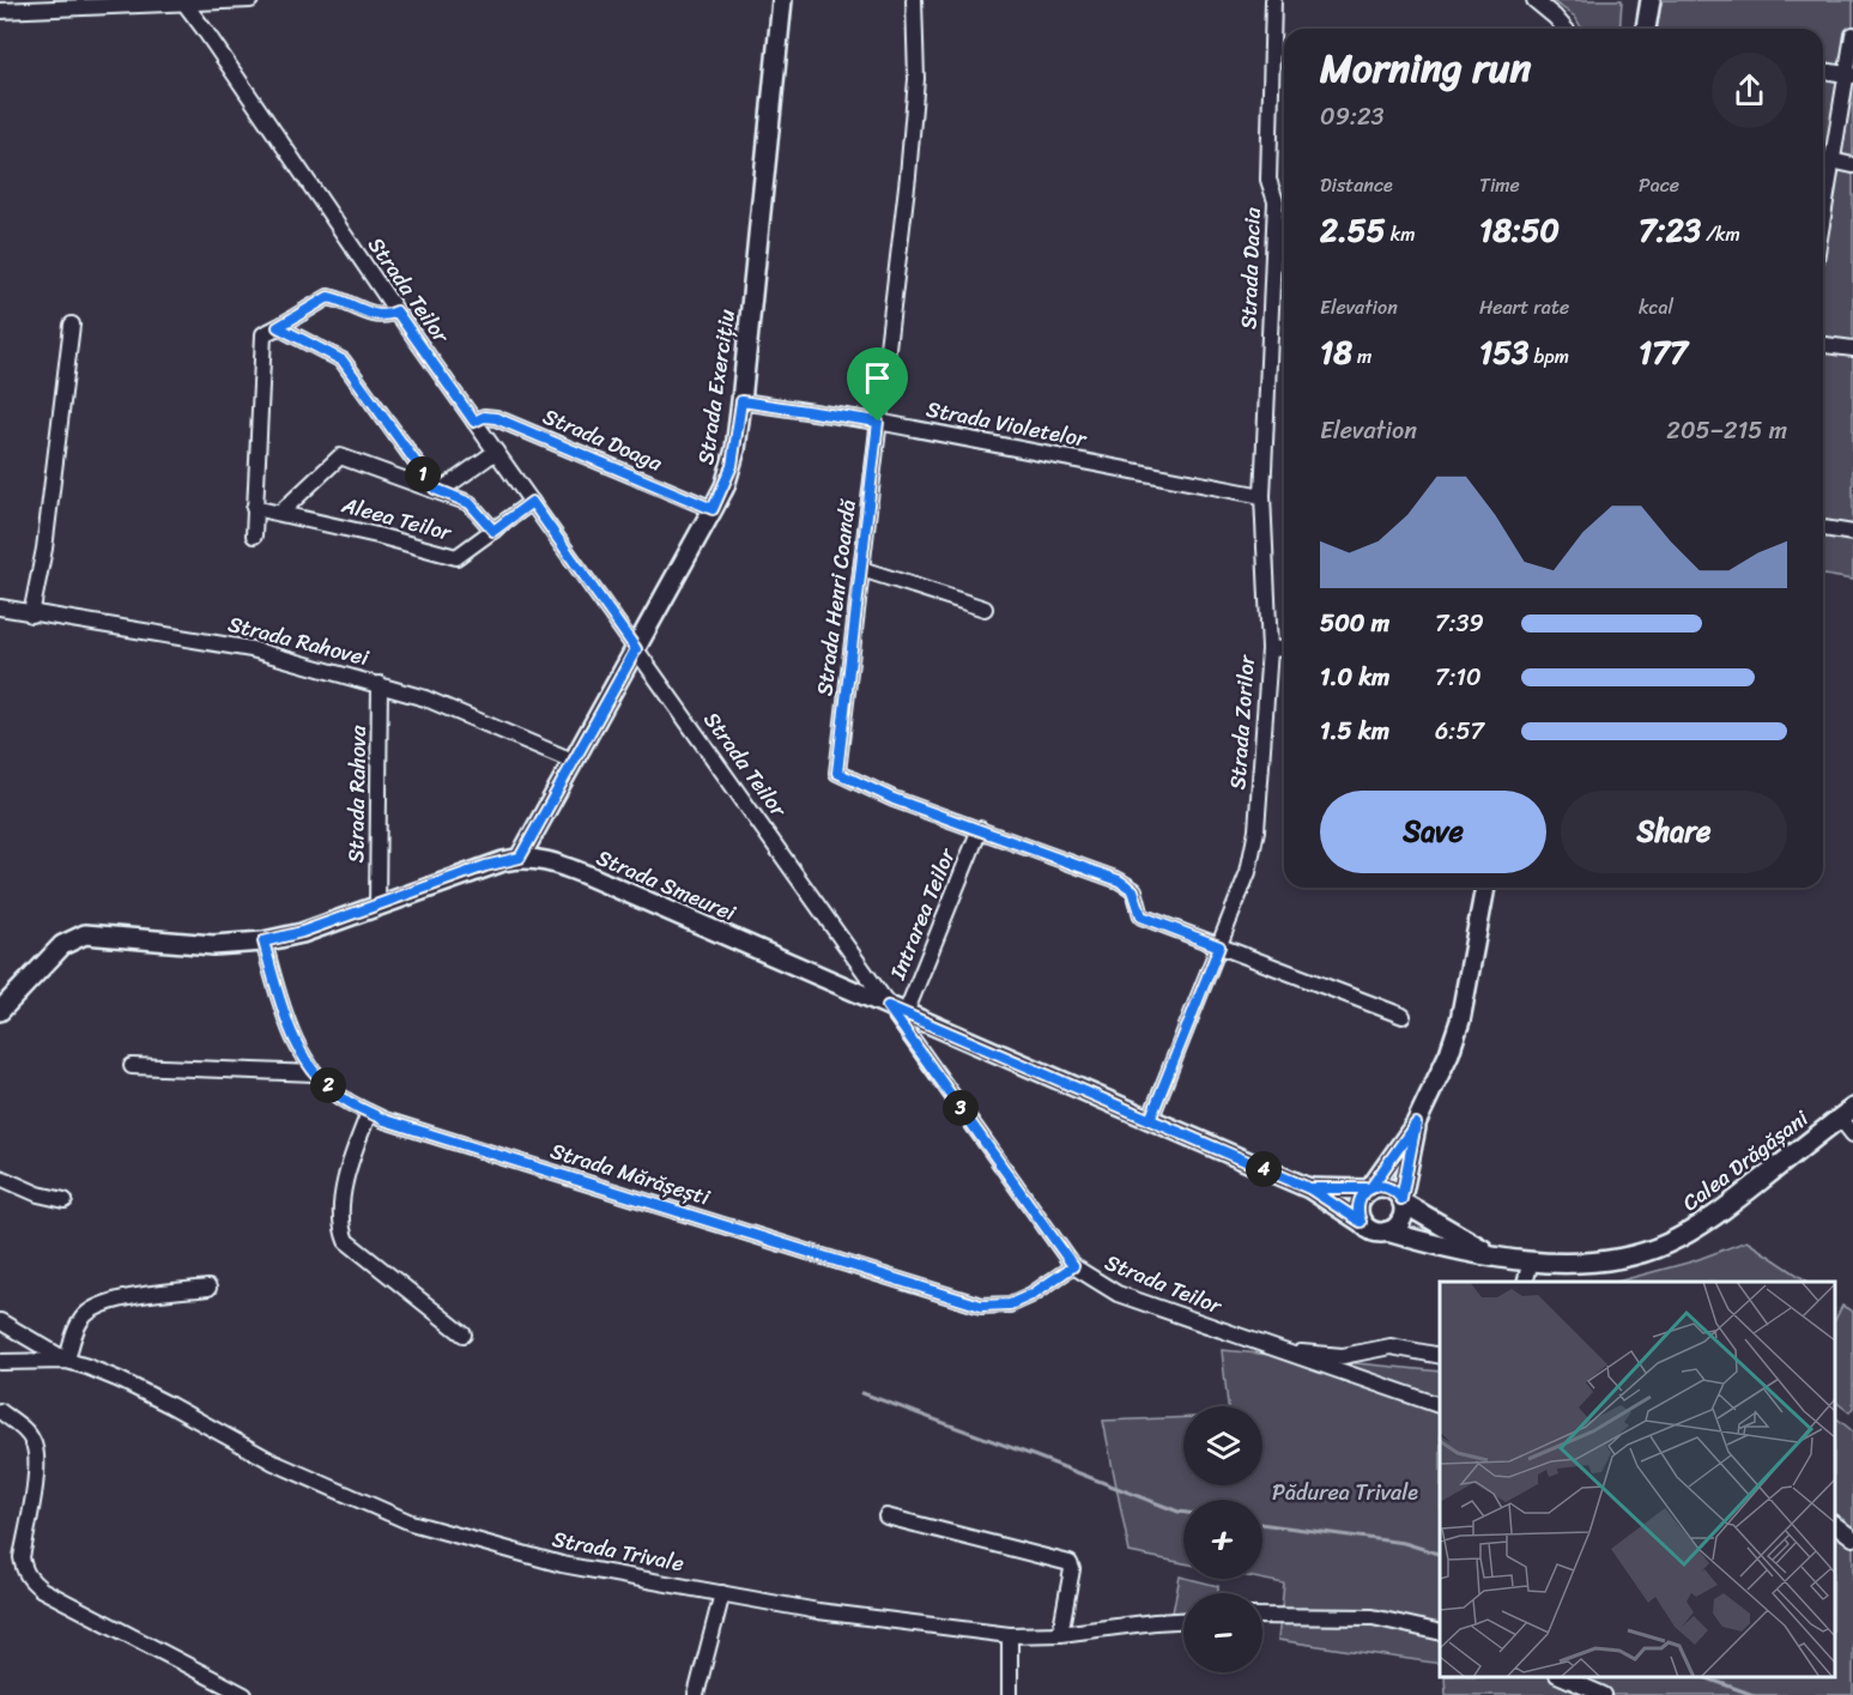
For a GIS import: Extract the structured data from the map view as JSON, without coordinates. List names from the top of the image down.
{
  "streets": {
    "main road": ["Strada Exercițiu", "Strada Smeurei", "Calea Drăgășani"],
    "street": [
      "Strada Dacia",
      "Strada Teilor",
      "Strada Violetelor",
      "Strada Doaga",
      "Aleea Teilor",
      "Strada Henri Coandă",
      "Strada Rahovei",
      "Strada Zorilor",
      "Strada Rahova",
      "Intrarea Teilor",
      "Strada Mărășești",
      "Strada Trivale"
    ]
  },
  "crossings": [
    ["Strada Dacia", "Strada Violetelor"],
    ["Strada Dacia", "Strada Zorilor"],
    ["Strada Teilor", "Strada Exercițiu"],
    ["Strada Teilor", "Strada Doaga"],
    ["Strada Teilor", "Aleea Teilor"],
    ["Strada Teilor", "Strada Smeurei"],
    ["Strada Teilor", "Strada Mărășești"],
    ["Strada Exercițiu", "Strada Violetelor"],
    ["Strada Exercițiu", "Strada Doaga"],
    ["Strada Exercițiu", "Strada Rahovei"],
    ["Strada Exercițiu", "Strada Smeurei"],
    ["Strada Violetelor", "Strada Henri Coandă"],
    ["Strada Violetelor", "Strada Zorilor"],
    ["Strada Henri Coandă", "Strada Zorilor"],
    ["Strada Henri Coandă", "Intrarea Teilor"],
    ["Strada Rahovei", "Strada Rahova"],
    ["Strada Zorilor", "Strada Smeurei"],
    ["Strada Rahova", "Strada Smeurei"],
    ["Strada Smeurei", "Intrarea Teilor"],
    ["Strada Smeurei", "Calea Drăgășani"],
    ["Strada Smeurei", "Strada Mărășești"]
  ],
  "parks": ["Pădurea Trivale"],
  "page": {
    "heading": ["Morning run", "09:23"],
    "stats": [
      ["Distance", "2.55 km"],
      ["Time", "18:50"],
      ["Pace", "7:23 /km"],
      ["Elevation", "18 m"],
      ["Heart rate", "153 bpm"],
      ["kcal", "177"]
    ],
    "chart": ["Elevation", "205–215 m"],
    "pins": [
      "1",
      "2",
      "3",
      "4"
    ],
    "list": [
      {
        "name": "500 m",
        "note": "7:39"
      },
      {
        "name": "1.0 km",
        "note": "7:10"
      },
      {
        "name": "1.5 km",
        "note": "6:57"
      }
    ],
    "buttons": ["Save", "Share"],
    "map_buttons": ["+", "−"]
  }
}
